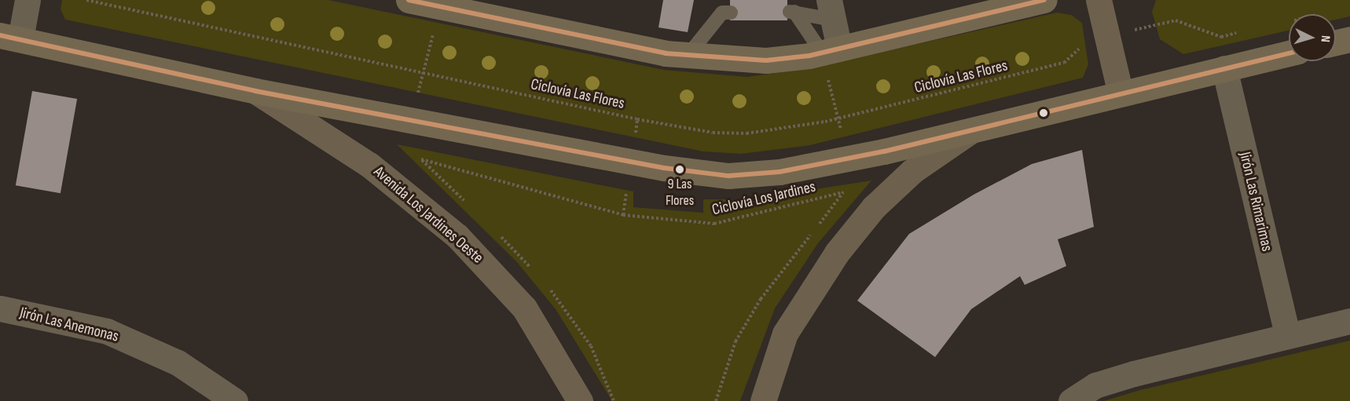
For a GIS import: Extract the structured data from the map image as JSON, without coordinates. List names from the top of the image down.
{
  "streets": {
    "main road": ["Avenida Los Jardines Oeste"],
    "street": ["Jirón Las Rimarimas", "Jirón Las Anemonas"],
    "path": ["Ciclovía Las Flores", "Ciclovía Los Jardines"]
  },
  "places": ["9 Las Flores"],
  "north": "right"
}
